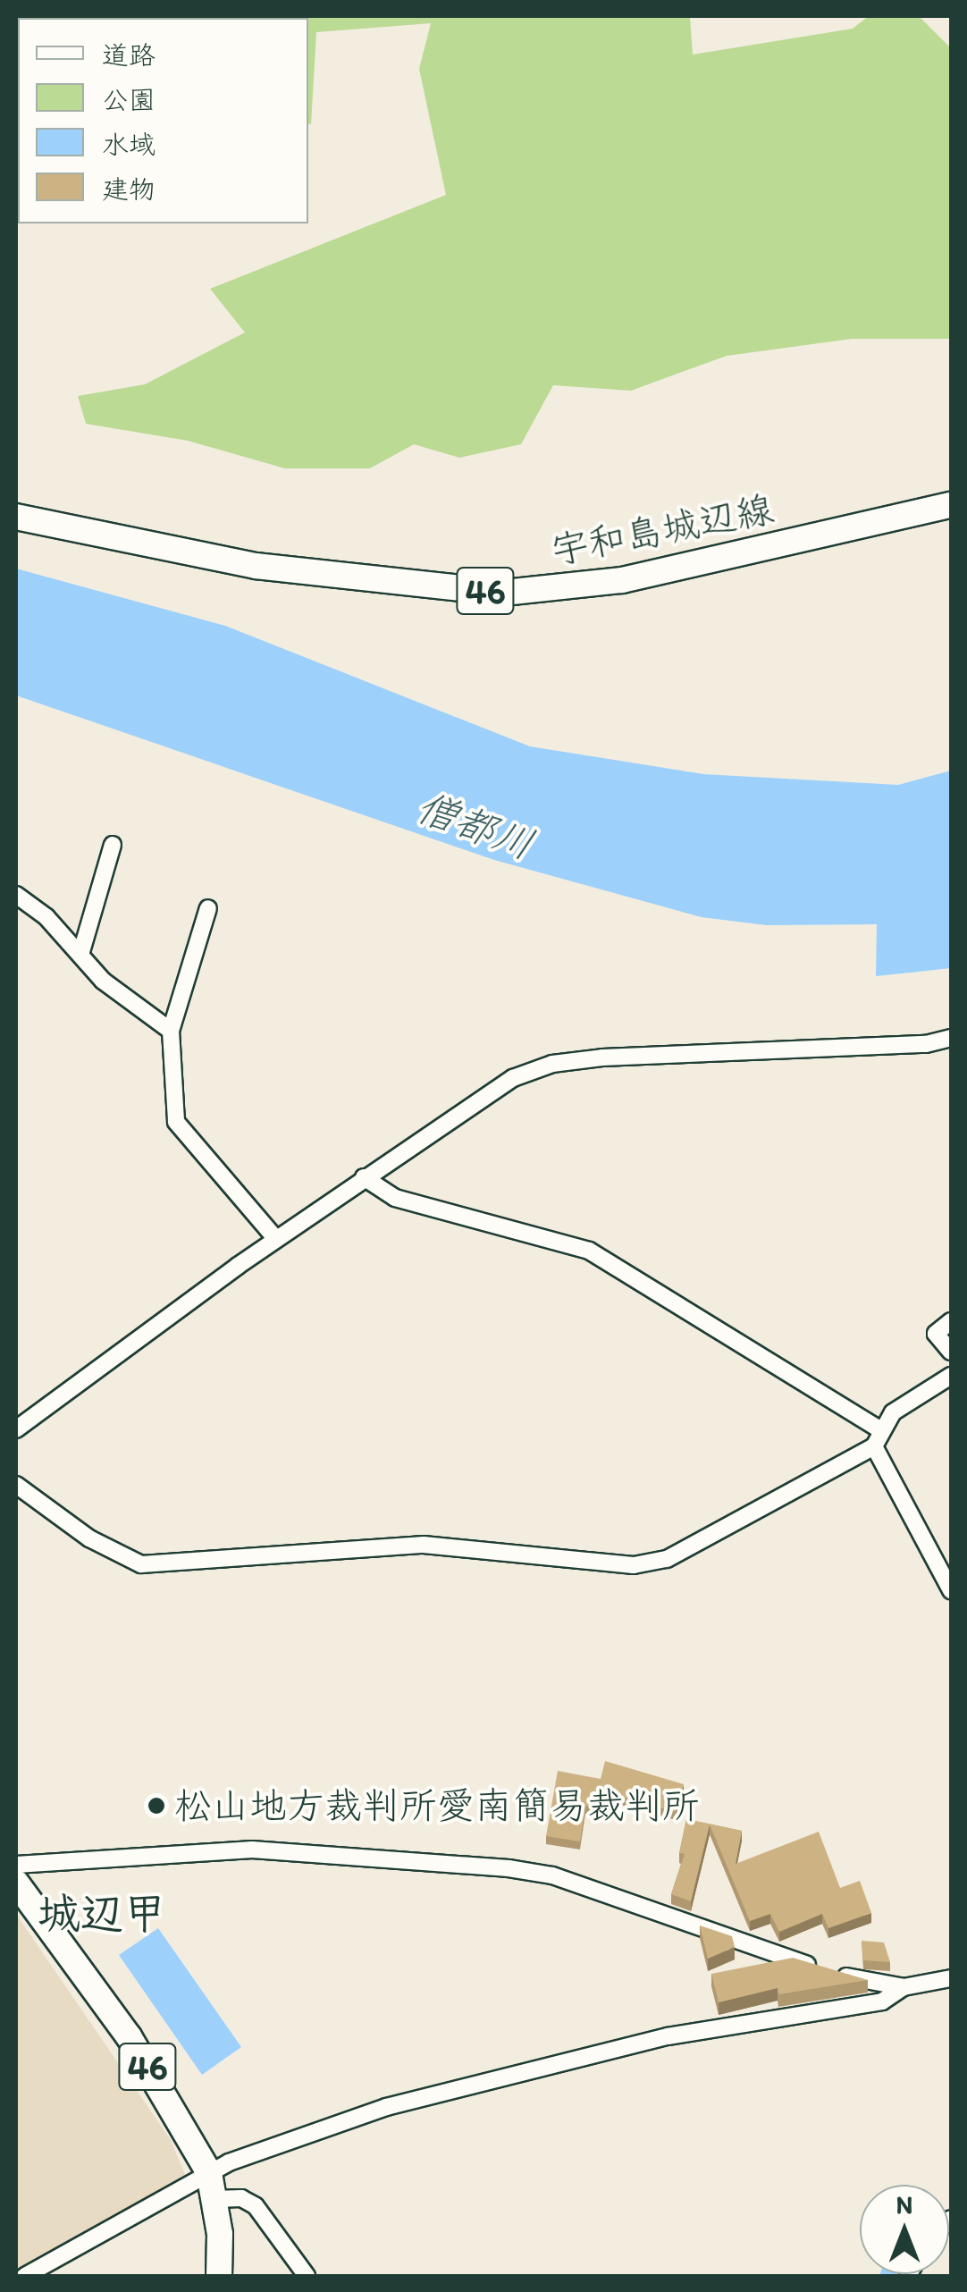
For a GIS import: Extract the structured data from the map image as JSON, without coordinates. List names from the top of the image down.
{
  "streets": {
    "main road": ["宇和島城辺線", "46"]
  },
  "districts": ["城辺甲"],
  "water": ["僧都川"],
  "places": ["松山地方裁判所愛南簡易裁判所"],
  "legend": [
    "道路",
    "公園",
    "水域",
    "建物"
  ],
  "north": "top"
}
